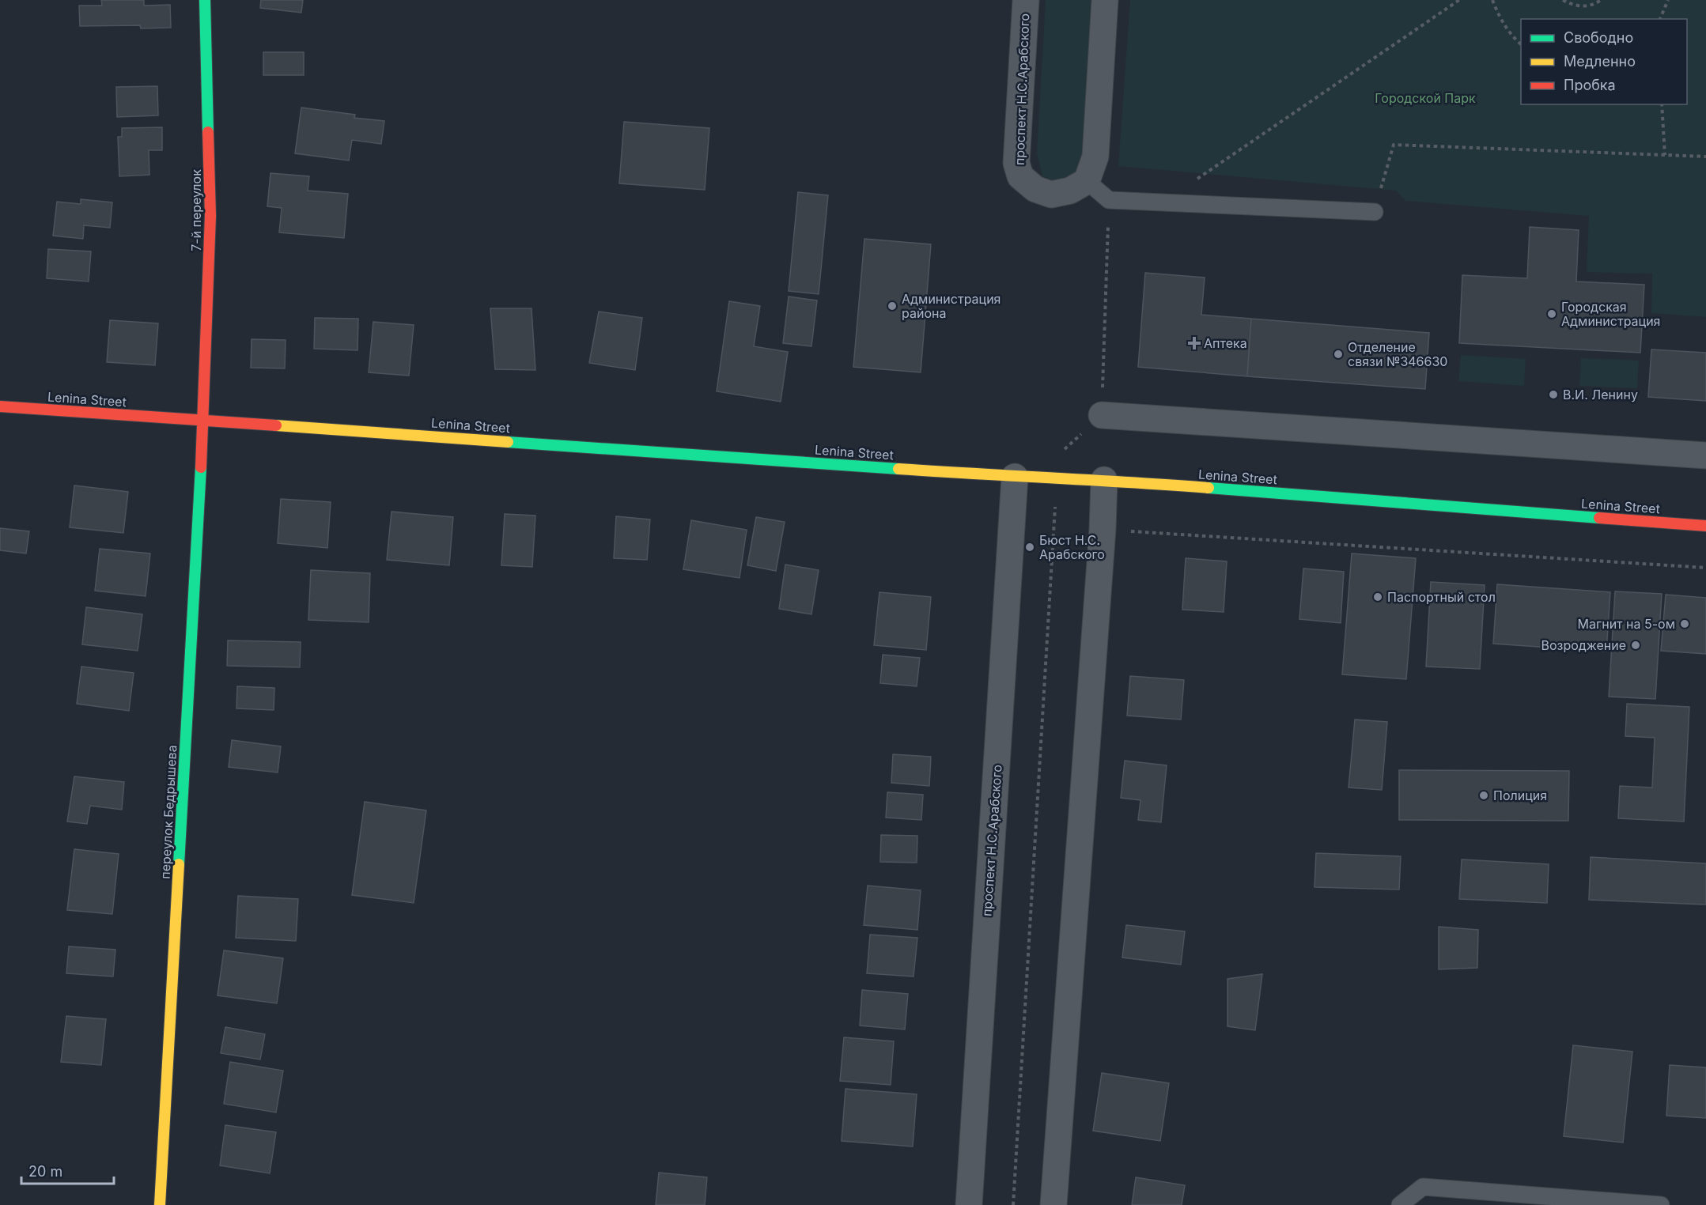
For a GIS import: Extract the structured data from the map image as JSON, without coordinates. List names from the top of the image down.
{
  "streets": {
    "street": [
      "проспект Н.С.Арабского",
      "7-й переулок",
      "Lenina Street",
      "переулок Бедрышева"
    ]
  },
  "crossings": [
    ["проспект Н.С.Арабского", "Lenina Street"],
    ["7-й переулок", "Lenina Street"],
    ["7-й переулок", "переулок Бедрышева"],
    ["Lenina Street", "переулок Бедрышева"]
  ],
  "parks": ["Городской Парк"],
  "places": {
    "other": [
      "Администрация района",
      "Городская Администрация",
      "Отделение связи №346630",
      "В.И. Ленину",
      "Бюст Н.С. Арабского",
      "Паспортный стол",
      "Магнит на 5-ом",
      "Возроджение",
      "Полиция"
    ],
    "health": ["Аптека"]
  },
  "legend": ["Свободно", "Медленно", "Пробка"],
  "scale_bar": "20 m"
}
